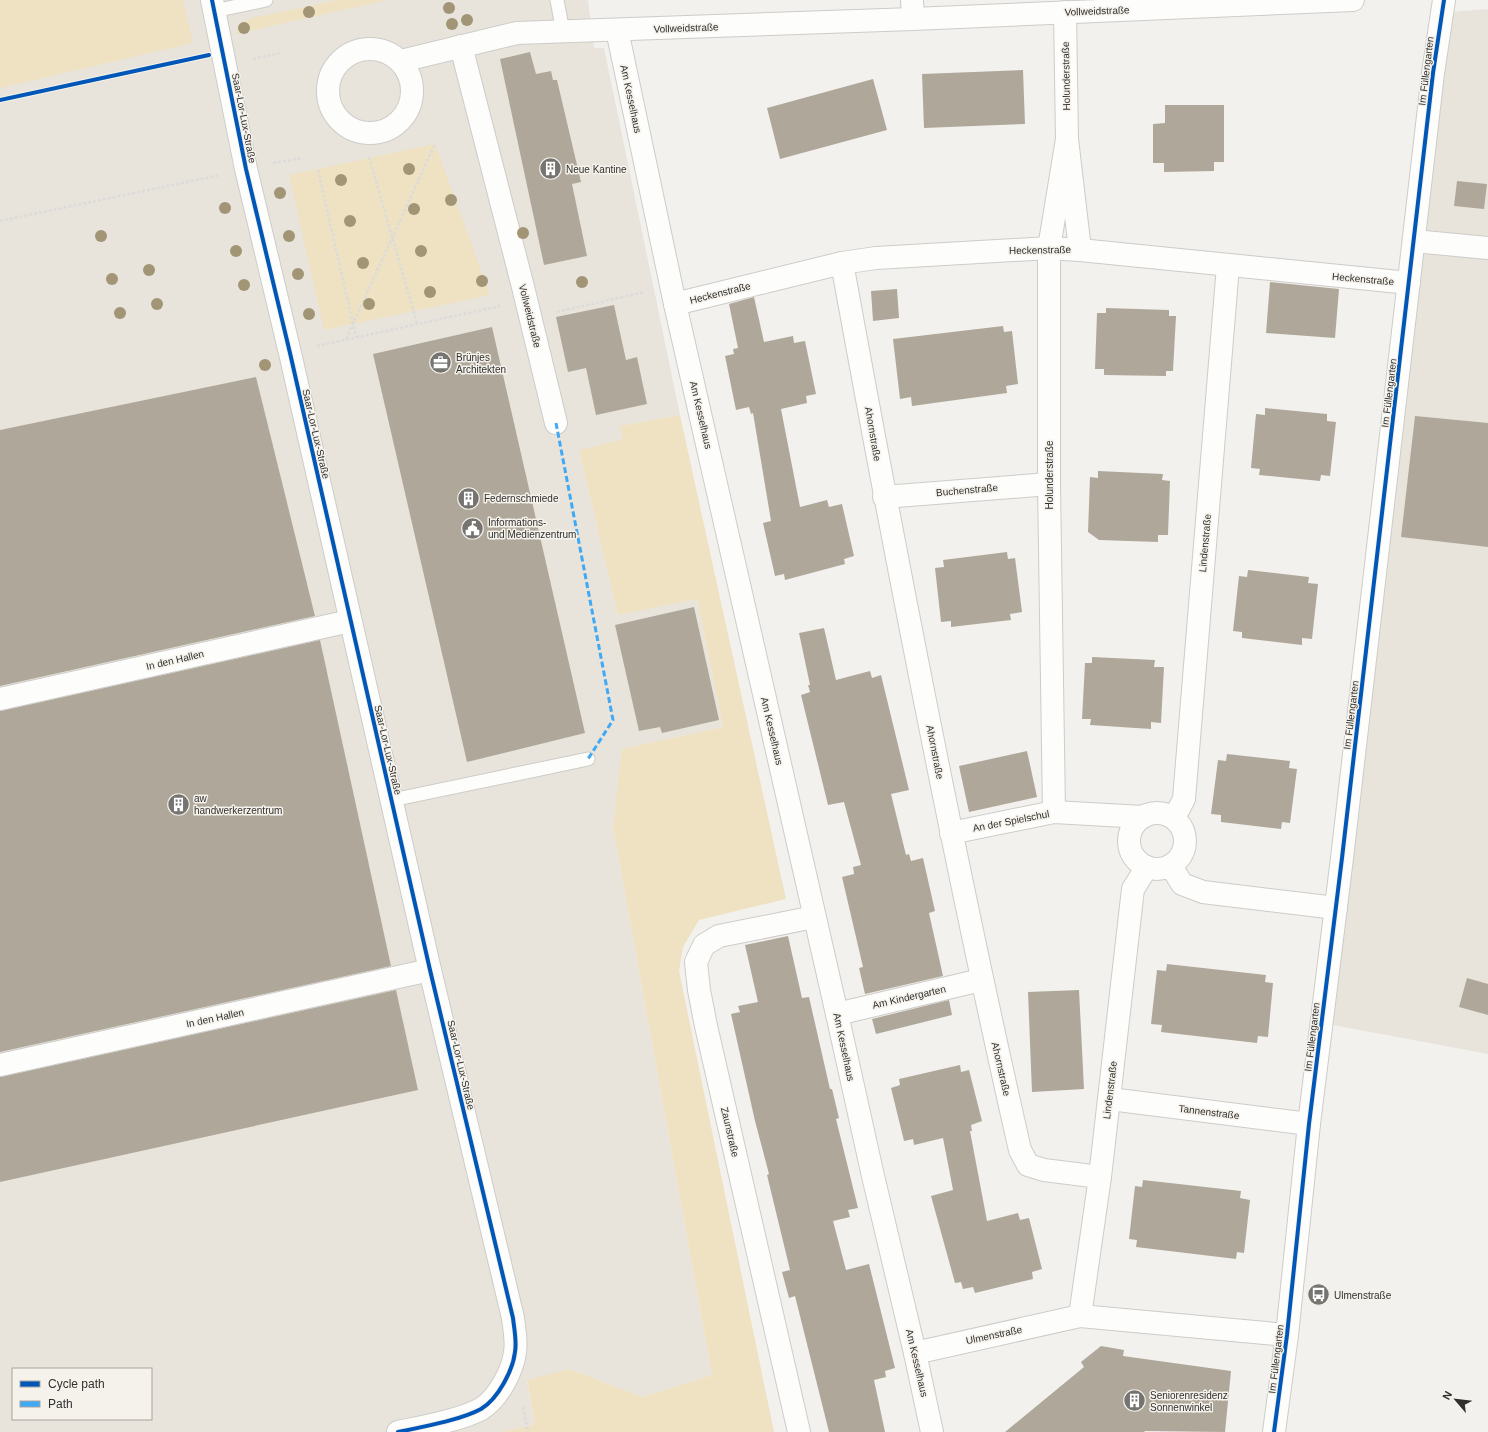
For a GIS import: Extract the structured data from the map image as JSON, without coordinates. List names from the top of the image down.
{
  "streets": {
    "street": [
      "Vollweidstraße",
      "Im Füllengarten",
      "Holunderstraße",
      "Am Kesselhaus",
      "Saar-Lor-Lux-Straße",
      "Heckenstraße",
      "Ahornstraße",
      "Buchenstraße",
      "Lindenstraße",
      "In den Hallen",
      "An der Spielschul",
      "Am Kindergarten",
      "Tannenstraße",
      "Zaunstraße",
      "Ulmenstraße"
    ]
  },
  "crossings": [
    ["Vollweidstraße", "Holunderstraße"],
    ["Vollweidstraße", "Am Kesselhaus"],
    ["Im Füllengarten", "Heckenstraße"],
    ["Im Füllengarten", "Tannenstraße"],
    ["Im Füllengarten", "Ulmenstraße"],
    ["Holunderstraße", "Heckenstraße"],
    ["Holunderstraße", "Buchenstraße"],
    ["Holunderstraße", "An der Spielschul"],
    ["Am Kesselhaus", "Heckenstraße"],
    ["Am Kesselhaus", "Am Kindergarten"],
    ["Am Kesselhaus", "Zaunstraße"],
    ["Am Kesselhaus", "Ulmenstraße"],
    ["Saar-Lor-Lux-Straße", "In den Hallen"],
    ["Heckenstraße", "Ahornstraße"],
    ["Heckenstraße", "Lindenstraße"],
    ["Ahornstraße", "Buchenstraße"],
    ["Ahornstraße", "Lindenstraße"],
    ["Ahornstraße", "An der Spielschul"],
    ["Ahornstraße", "Am Kindergarten"],
    ["Lindenstraße", "An der Spielschul"],
    ["Lindenstraße", "Tannenstraße"],
    ["Lindenstraße", "Ulmenstraße"]
  ],
  "places": {
    "building": [
      "Neue Kantine",
      "Federnschmiede",
      "aw handwerkerzentrum",
      "Seniorenresidenz Sonnenwinkel"
    ],
    "office": ["Brünjes Architekten"],
    "public building": ["Informations- und Medienzentrum"],
    "bus stop": ["Ulmenstraße"]
  },
  "legend": ["Cycle path", "Path"],
  "north": "top left"
}
